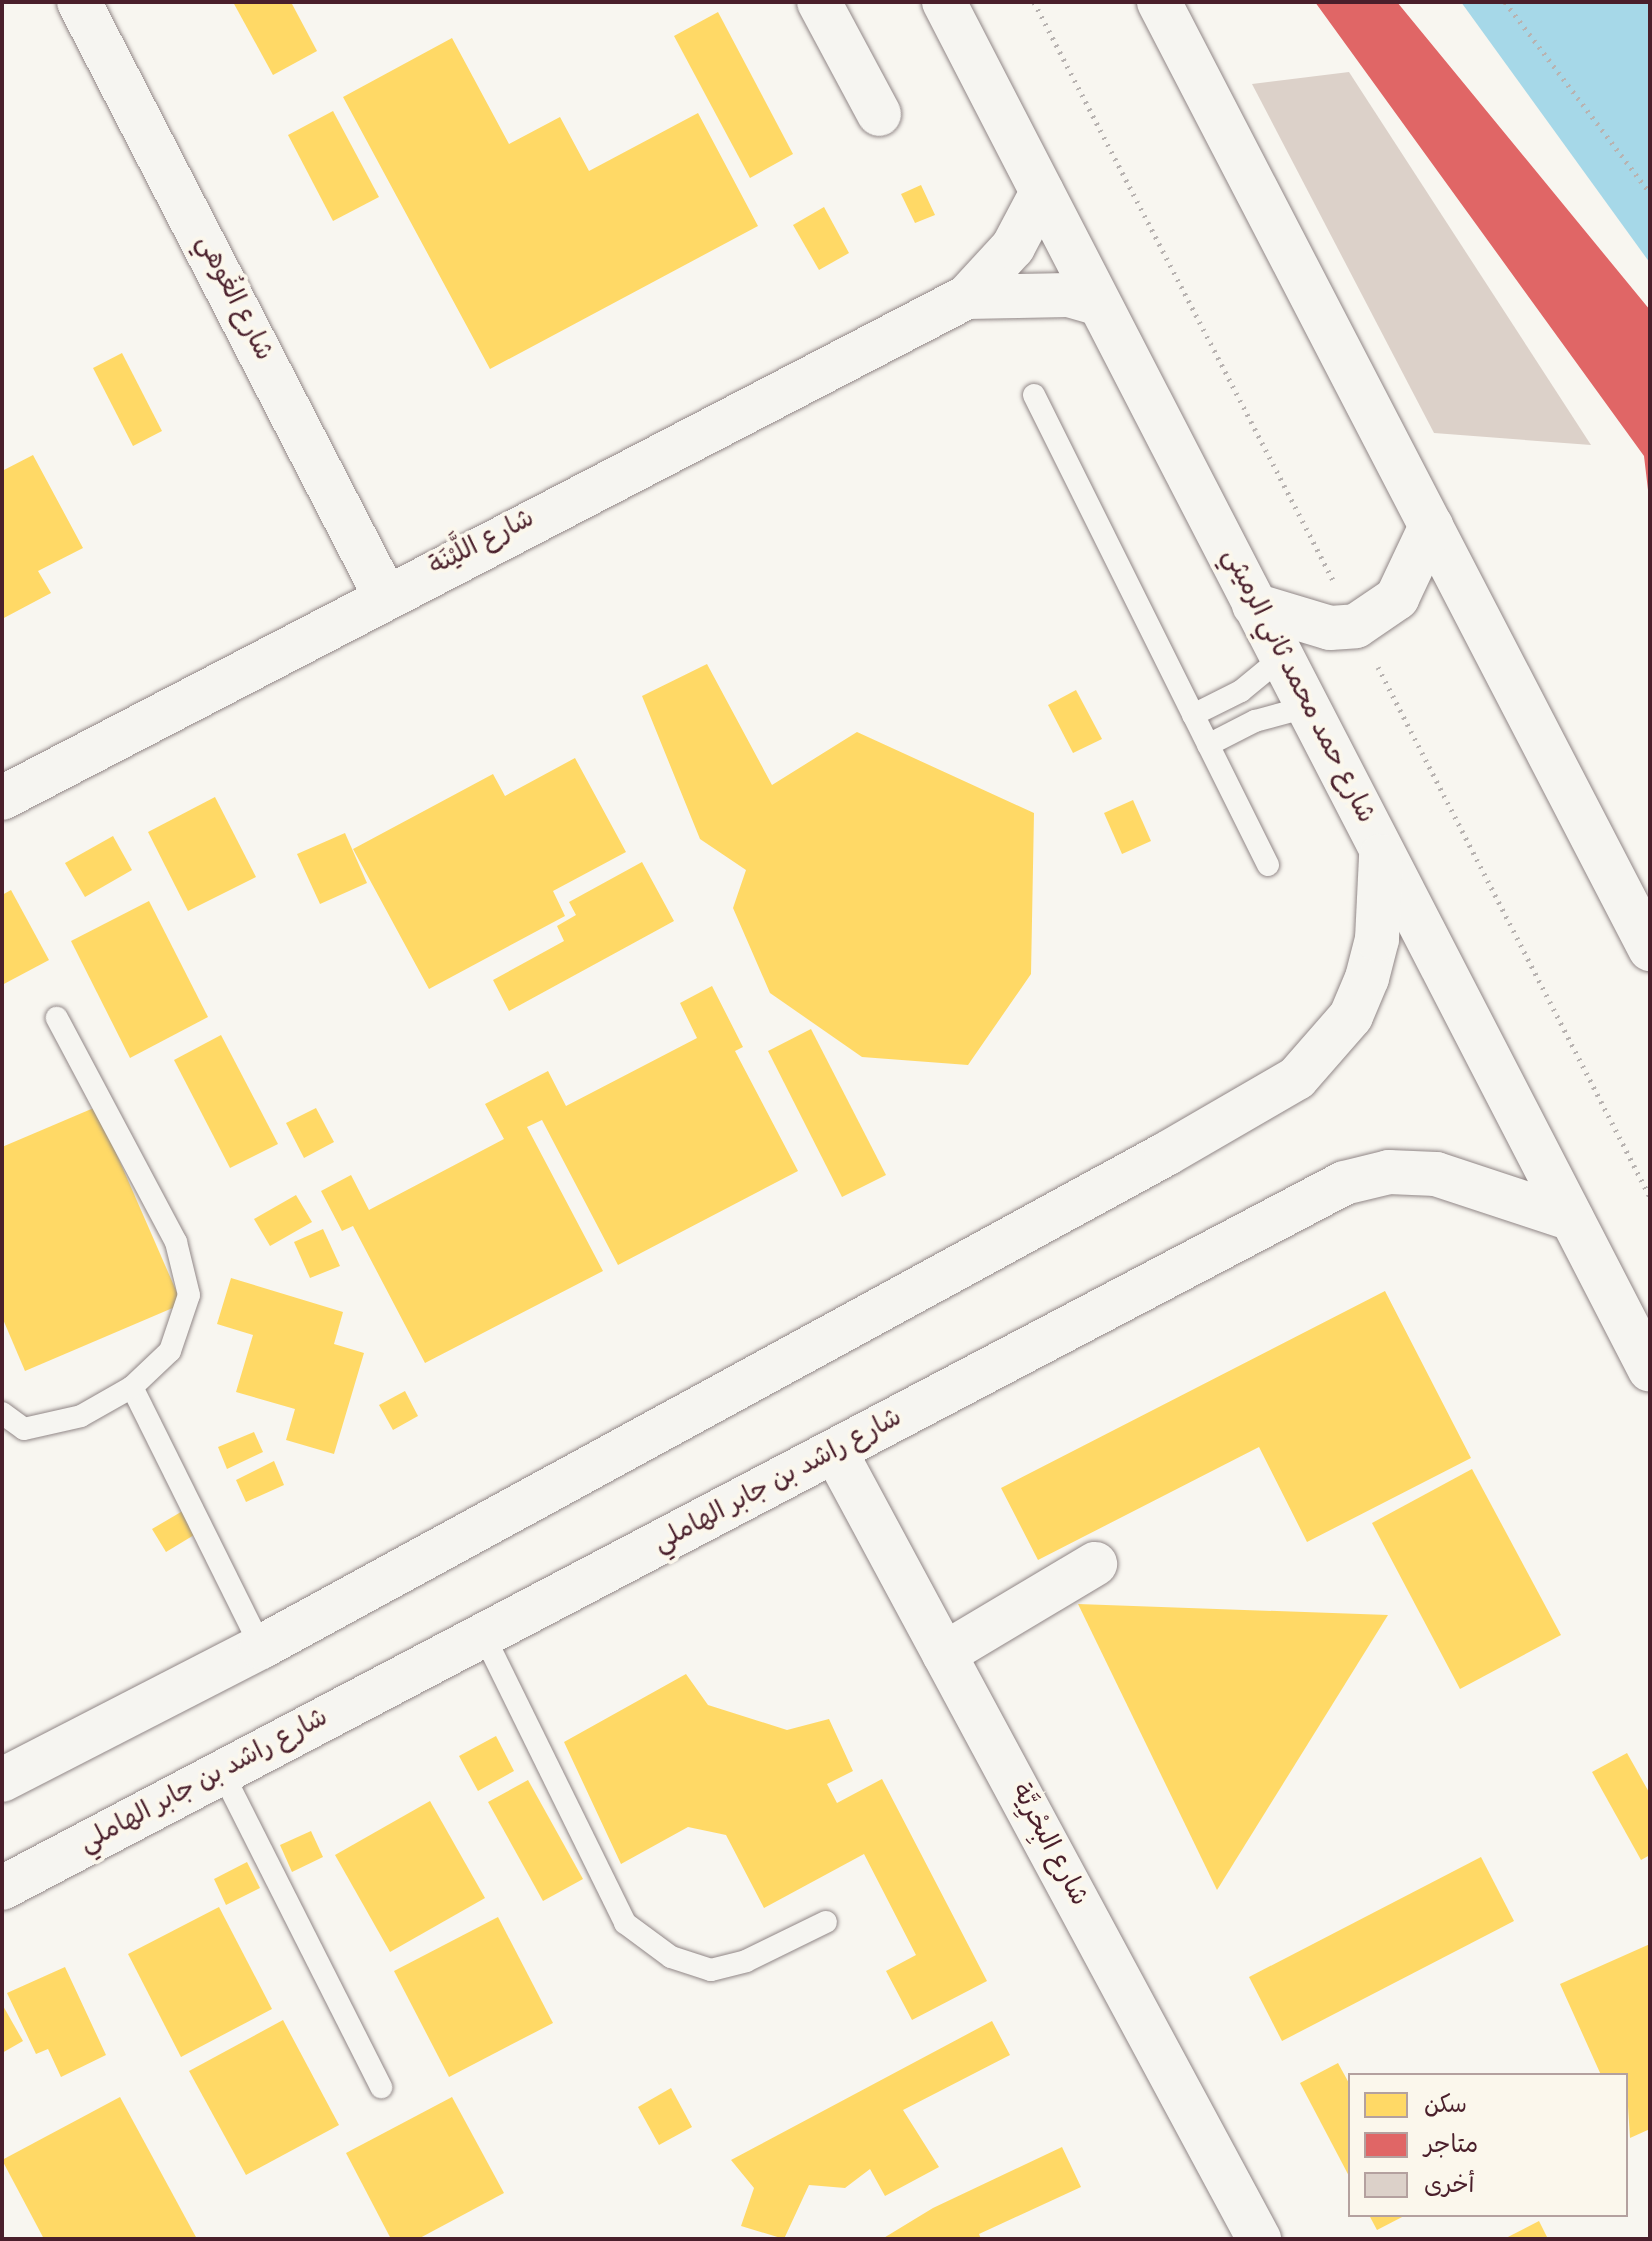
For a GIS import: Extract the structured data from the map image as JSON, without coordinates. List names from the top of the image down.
{
  "streets": {
    "street": [
      "شارع الغُوهي",
      "شارع اللَّيْنَة",
      "شارع حمد محمد ثاني الرميثي",
      "شارع راشد بن جابر الهاملي",
      "شارع البِحْرِيَّة"
    ]
  },
  "crossings": [
    ["شارع الغُوهي", "شارع اللَّيْنَة"],
    ["شارع اللَّيْنَة", "شارع حمد محمد ثاني الرميثي"],
    ["شارع حمد محمد ثاني الرميثي", "شارع راشد بن جابر الهاملي"],
    ["شارع راشد بن جابر الهاملي", "شارع البِحْرِيَّة"]
  ],
  "legend": ["سكن", "متاجر", "أخرى"]
}
